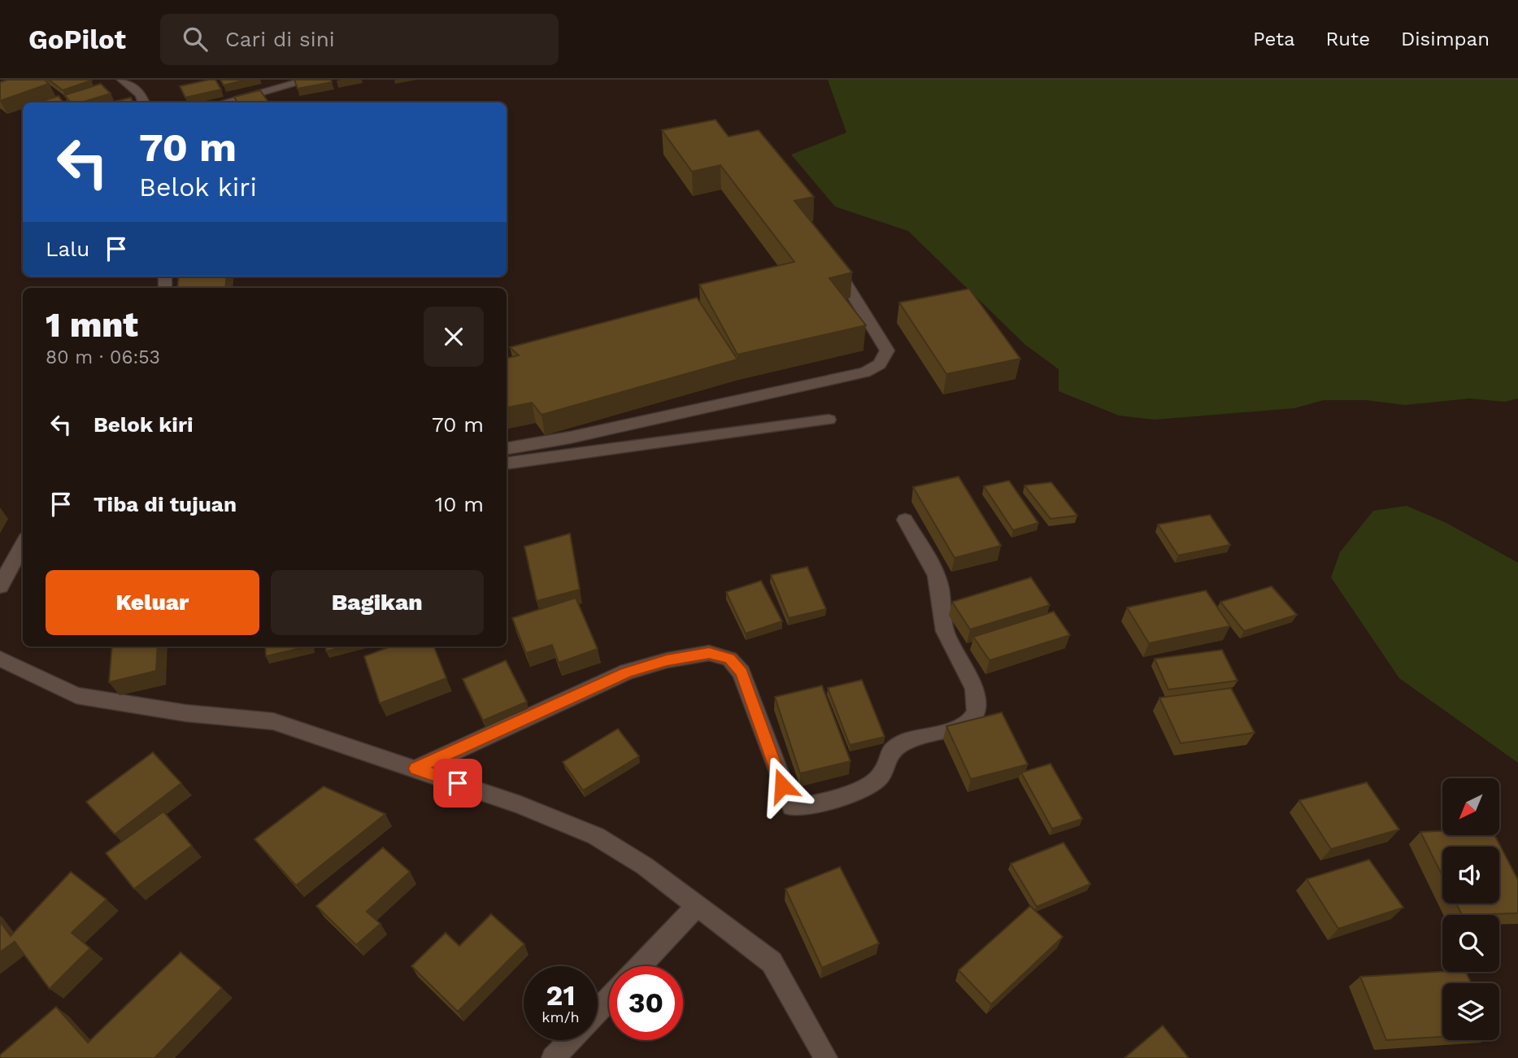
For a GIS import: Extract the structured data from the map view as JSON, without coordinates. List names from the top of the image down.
{
  "north": "bottom left",
  "page": {
    "header": "GoPilot",
    "search": "Cari di sini",
    "nav": ["Peta", "Rute", "Disimpan"],
    "turn": ["70 m", "Belok kiri"],
    "then": "Lalu",
    "heading": ["1 mnt", "80 m · 06:53"],
    "list": [
      {
        "name": "Belok kiri",
        "value": "70 m"
      },
      {
        "name": "Tiba di tujuan",
        "value": "10 m"
      }
    ],
    "buttons": ["Keluar", "Bagikan"],
    "speed": "21 km/h",
    "limit": "30"
  }
}
